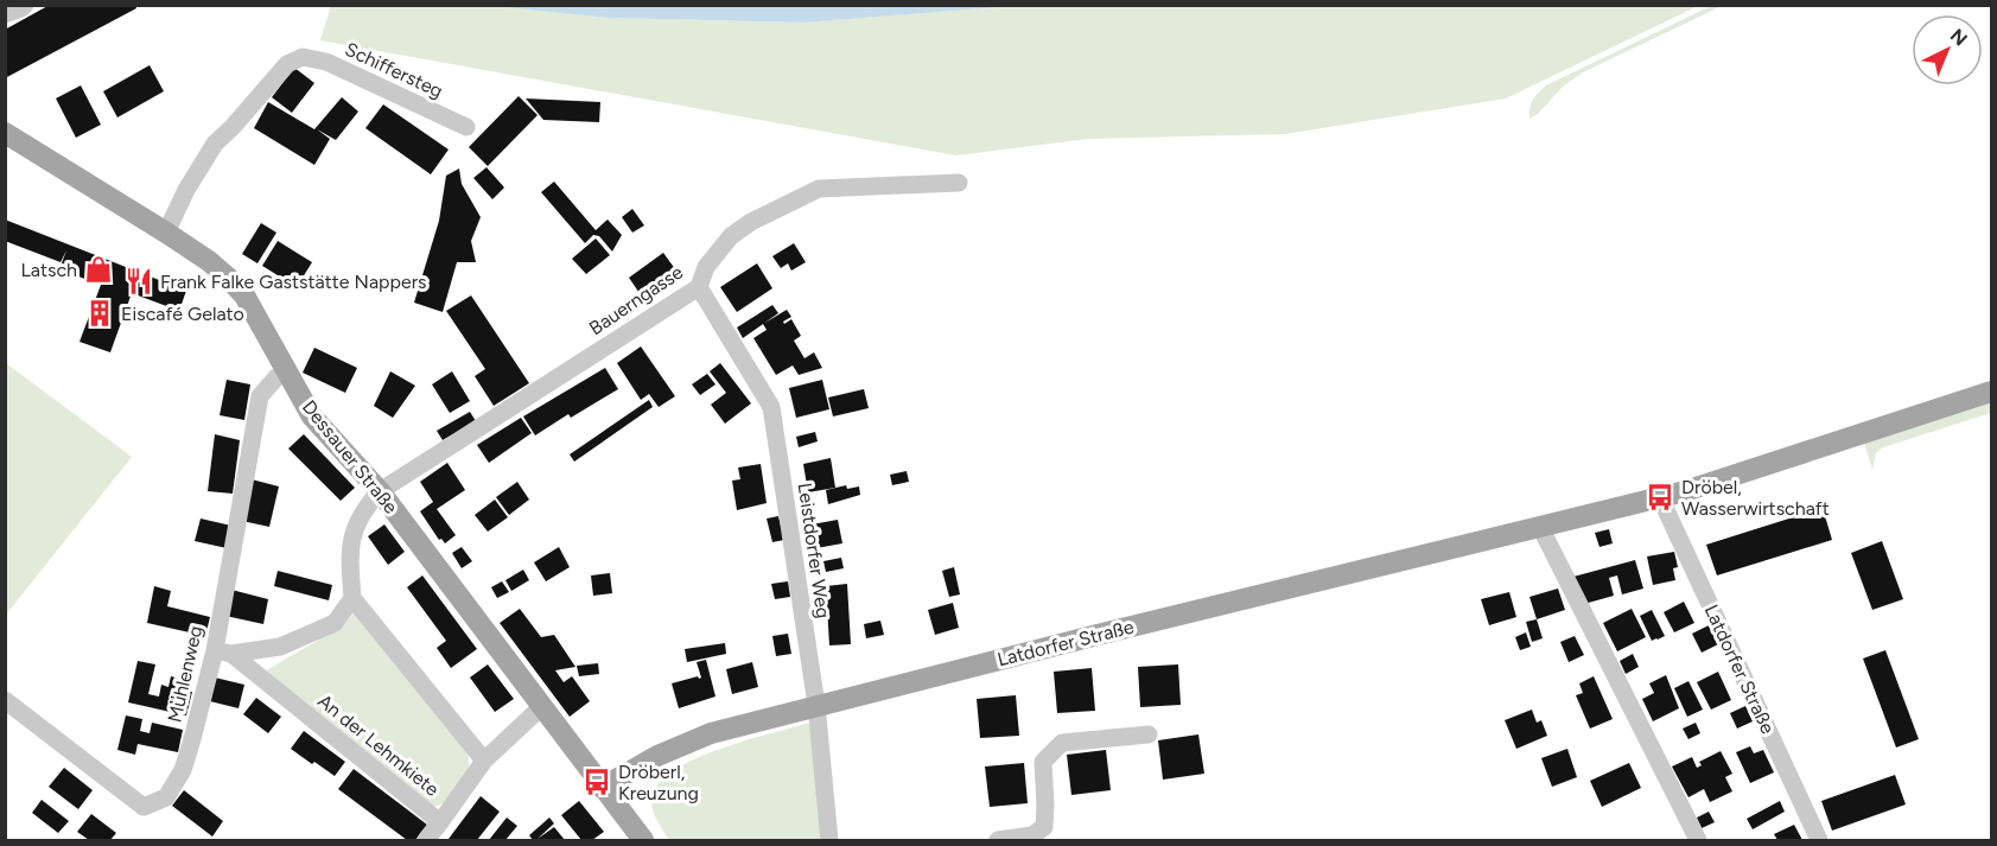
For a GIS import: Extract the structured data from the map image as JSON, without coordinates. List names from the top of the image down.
{
  "streets": {
    "main road": ["Dessauer Straße", "Latdorfer Straße"],
    "street": [
      "Schiffersteg",
      "Bauerngasse",
      "Leistdorfer Weg",
      "Mühlenweg",
      "An der Lehmkiete"
    ]
  },
  "crossings": [
    ["Schiffersteg", "Dessauer Straße"],
    ["Bauerngasse", "Dessauer Straße"],
    ["Bauerngasse", "Leistdorfer Weg"],
    ["Dessauer Straße", "Latdorfer Straße"],
    ["Dessauer Straße", "Mühlenweg"],
    ["Dessauer Straße", "An der Lehmkiete"],
    ["Leistdorfer Weg", "Latdorfer Straße"],
    ["Mühlenweg", "An der Lehmkiete"]
  ],
  "places": {
    "shop": ["Latsch"],
    "restaurant": ["Frank Falke Gaststätte Nappers"],
    "building": ["Eiscafé Gelato"],
    "bus stop": ["Dröbel, Wasserwirtschaft", "Dröberl, Kreuzung"]
  },
  "north": "top right"
}
